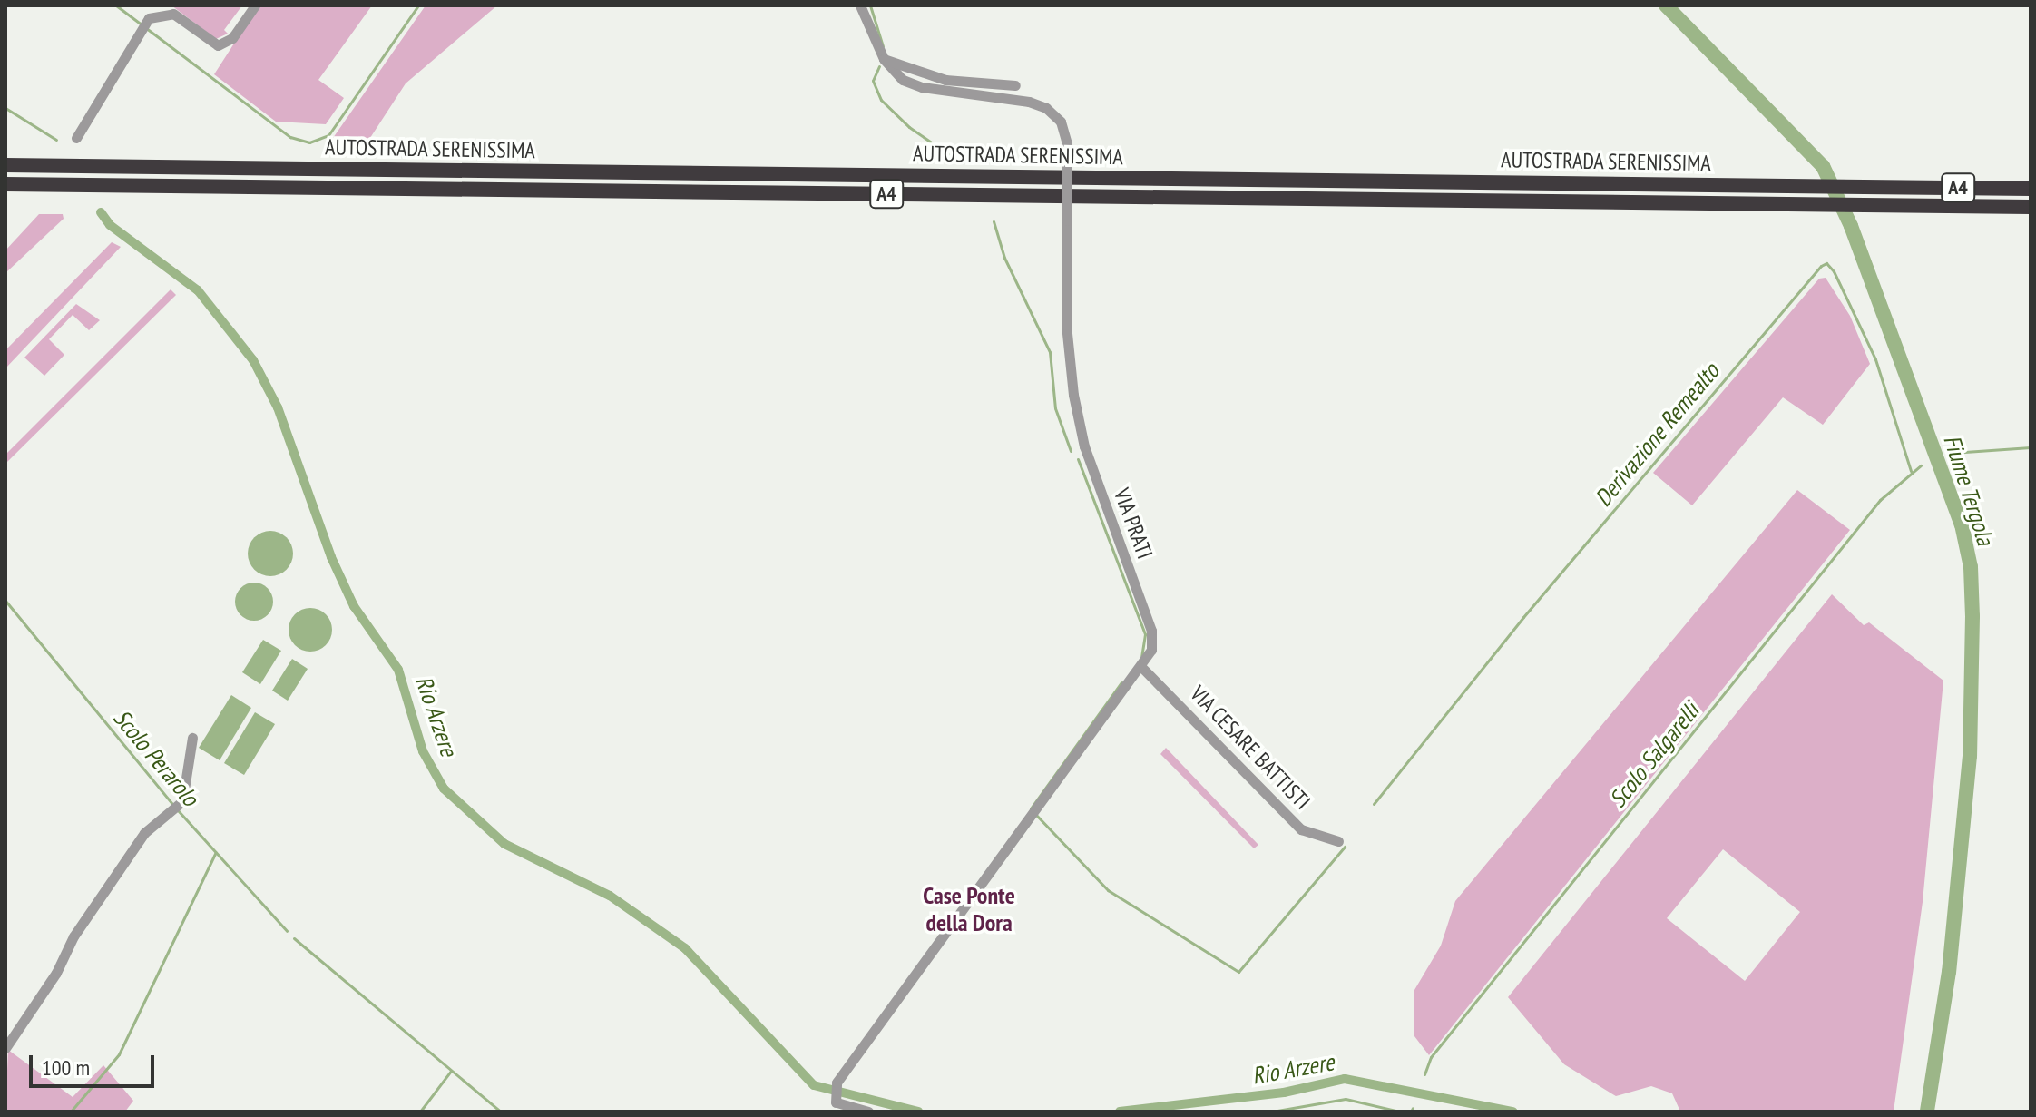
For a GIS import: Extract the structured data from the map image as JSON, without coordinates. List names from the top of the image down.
{
  "streets": {
    "highway": ["AUTOSTRADA SERENISSIMA", "A4"],
    "street": ["VIA PRATI", "VIA CESARE BATTISTI"]
  },
  "crossings": [
    ["VIA PRATI", "VIA CESARE BATTISTI"]
  ],
  "districts": ["Case Ponte della Dora"],
  "water": [
    "Derivazione Remealto",
    "Fiume Tergola",
    "Rio Arzere",
    "Scolo Salgarelli",
    "Scolo Perarolo"
  ],
  "scale_bar": "100 m"
}
